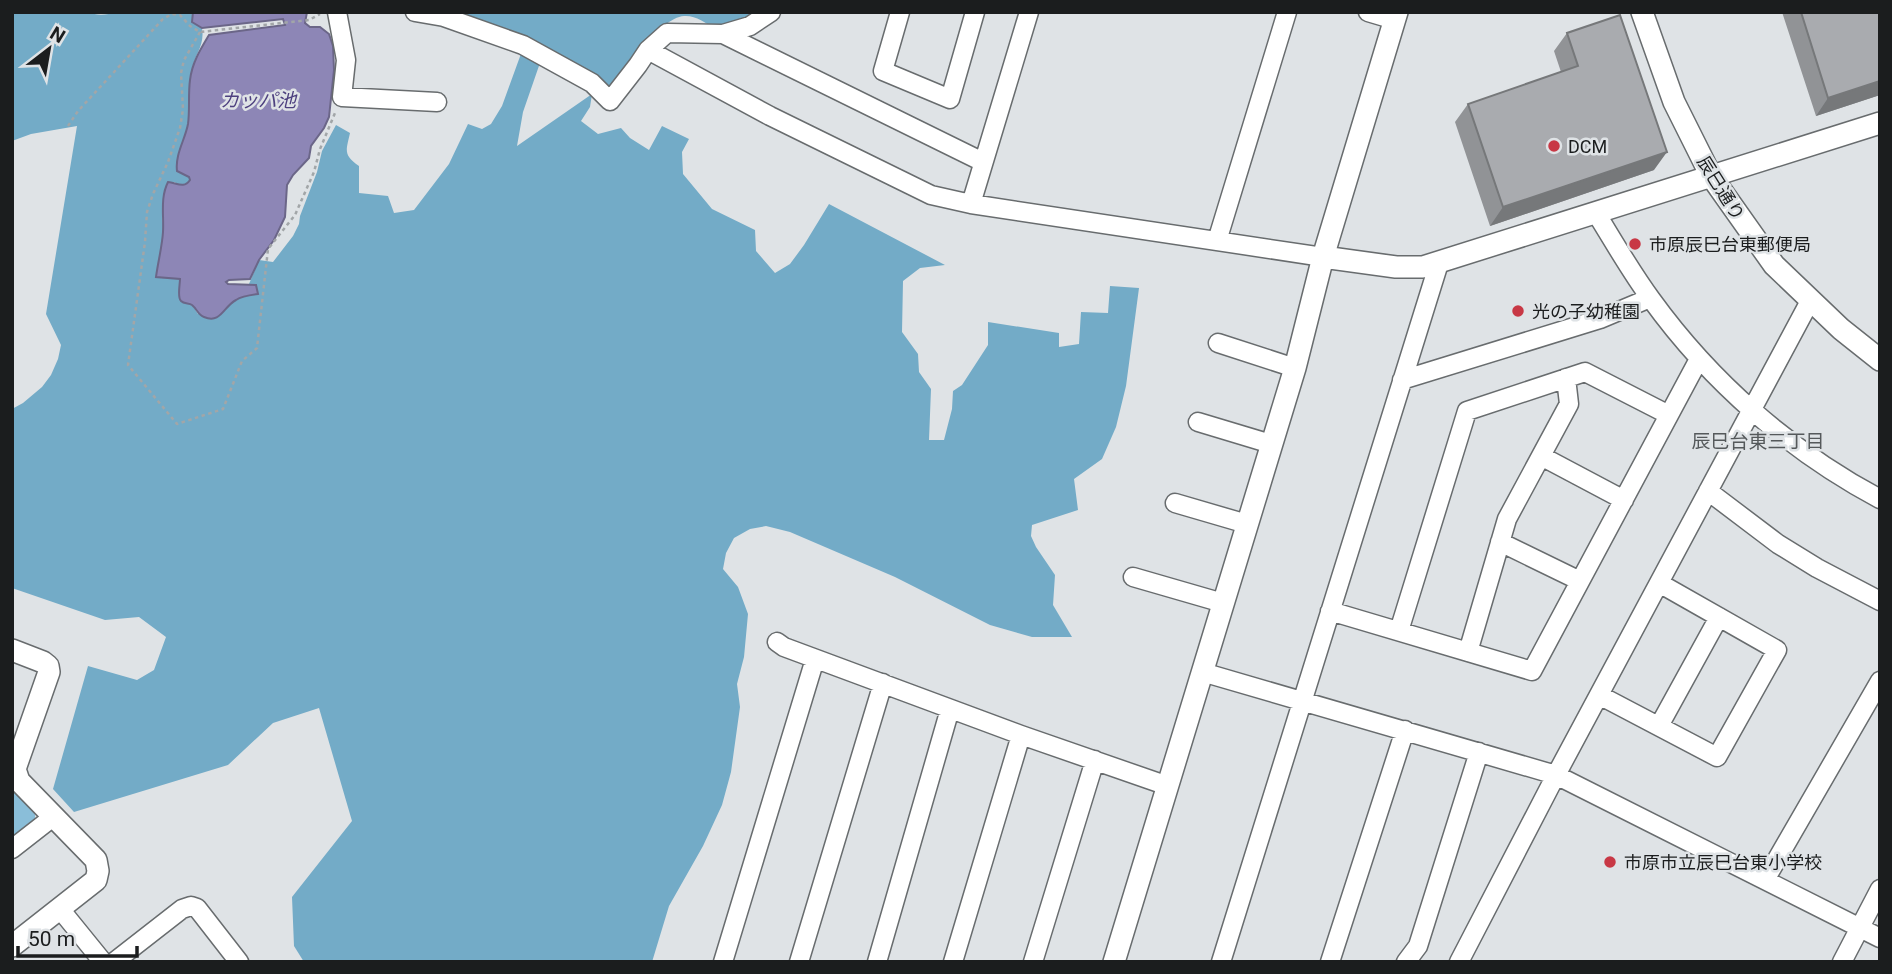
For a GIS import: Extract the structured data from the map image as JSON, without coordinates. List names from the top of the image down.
{
  "streets": {
    "street": ["辰巳通り"]
  },
  "districts": ["辰巳台東三丁目"],
  "water": ["カッパ池"],
  "places": [
    "DCM",
    "市原辰巳台東郵便局",
    "光の子幼稚園",
    "市原市立辰巳台東小学校"
  ],
  "scale_bar": "50 m",
  "north": "top right"
}
